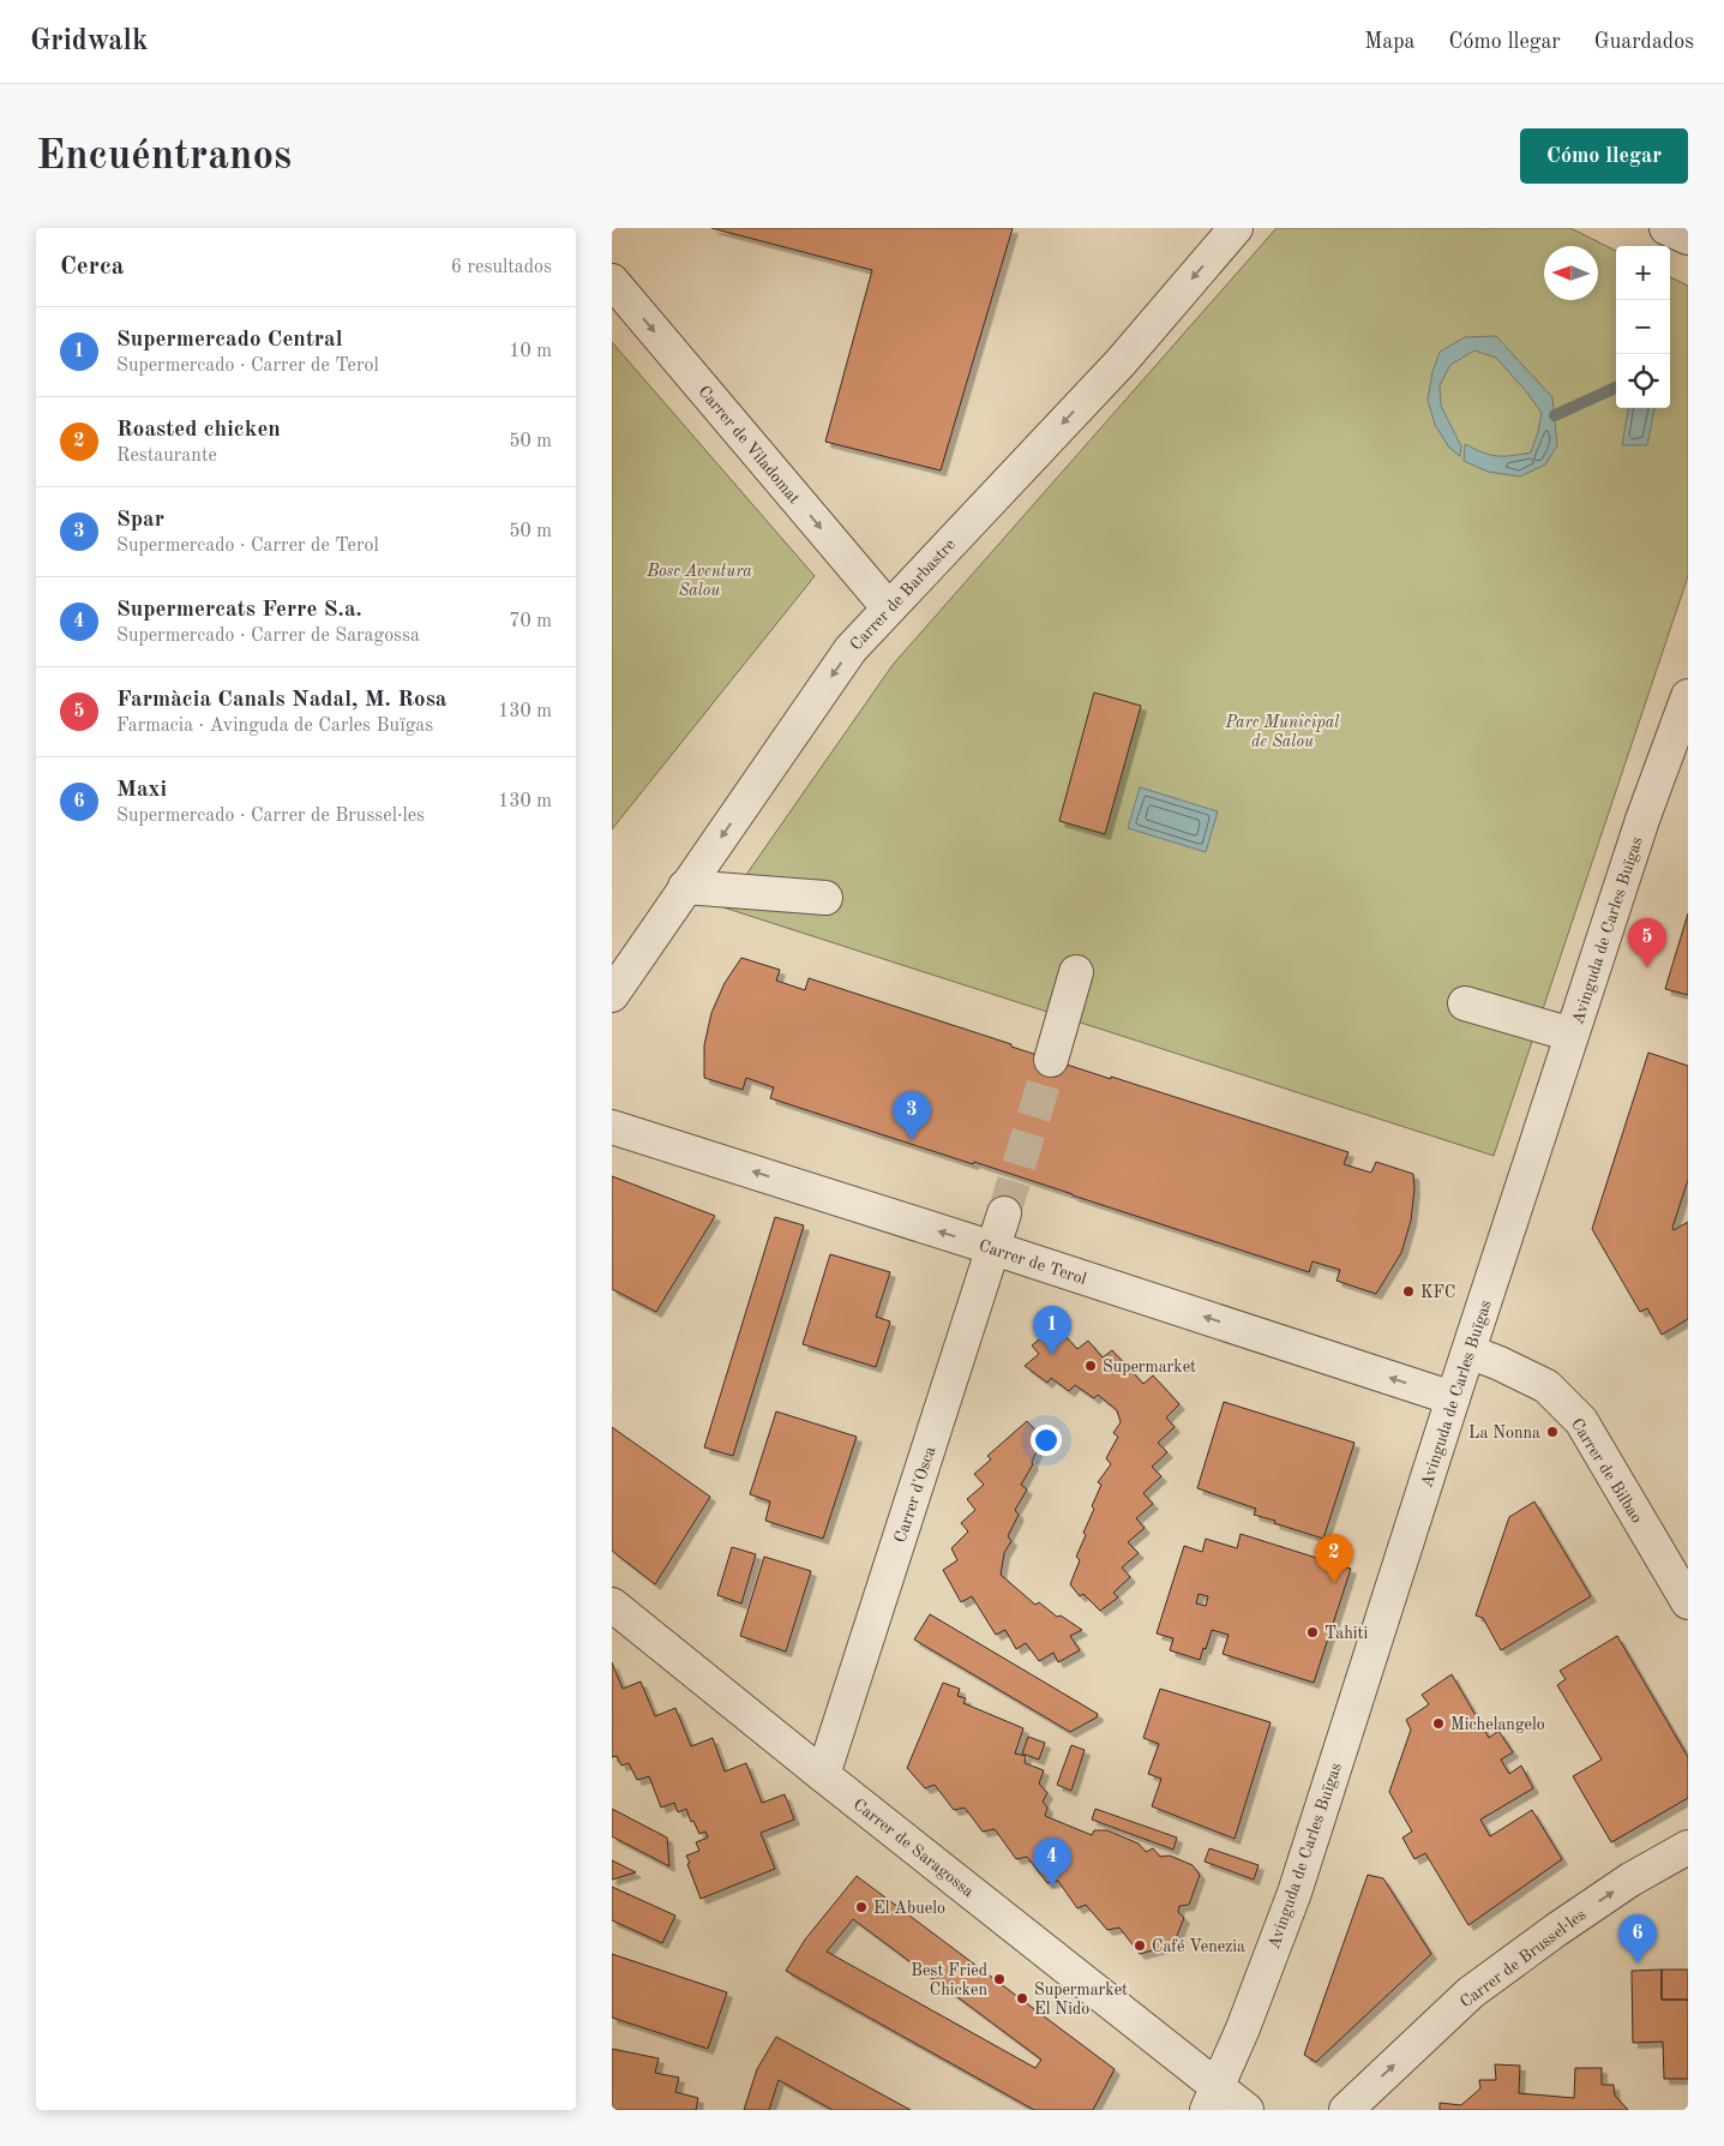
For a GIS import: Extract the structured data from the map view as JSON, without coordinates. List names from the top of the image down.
{
  "streets": {
    "street": [
      "Carrer de Viladomat",
      "Carrer de Barbastre",
      "Avinguda de Carles Buïgas",
      "Carrer de Terol",
      "Carrer de Bilbao",
      "Carrer d'Osca",
      "Carrer de Saragossa",
      "Carrer de Brussel·les"
    ]
  },
  "crossings": [
    ["Carrer de Viladomat", "Carrer de Barbastre"],
    ["Avinguda de Carles Buïgas", "Carrer de Terol"],
    ["Avinguda de Carles Buïgas", "Carrer de Bilbao"],
    ["Avinguda de Carles Buïgas", "Carrer de Saragossa"],
    ["Carrer de Terol", "Carrer d'Osca"],
    ["Carrer d'Osca", "Carrer de Saragossa"]
  ],
  "one_way": [
    "Carrer de Viladomat",
    "Carrer de Barbastre",
    "Carrer de Terol",
    "Carrer de Brussel·les"
  ],
  "parks": ["Bosc Aventura Salou", "Parc Municipal de Salou"],
  "places": [
    "KFC",
    "Supermarket",
    "La Nonna",
    "Tahiti",
    "Michelangelo",
    "El Abuelo",
    "Café Venezia",
    "Best Fried Chicken",
    "Supermarket El Nido"
  ],
  "north": "left",
  "page": {
    "header": "Gridwalk",
    "nav": ["Mapa", "Cómo llegar", "Guardados"],
    "buttons": "Cómo llegar",
    "title": "Encuéntranos",
    "heading": ["Cerca", "6 resultados"],
    "map_buttons": ["+", "−"],
    "list": [
      {
        "mark": "1",
        "name": "Supermercado Central",
        "note": "Supermercado · Carrer de Terol",
        "value": "10 m"
      },
      {
        "mark": "2",
        "name": "Roasted chicken",
        "note": "Restaurante",
        "value": "50 m"
      },
      {
        "mark": "3",
        "name": "Spar",
        "note": "Supermercado · Carrer de Terol",
        "value": "50 m"
      },
      {
        "mark": "4",
        "name": "Supermercats Ferre S.a.",
        "note": "Supermercado · Carrer de Saragossa",
        "value": "70 m"
      },
      {
        "mark": "5",
        "name": "Farmàcia Canals Nadal, M. Rosa",
        "note": "Farmacia · Avinguda de Carles Buïgas",
        "value": "130 m"
      },
      {
        "mark": "6",
        "name": "Maxi",
        "note": "Supermercado · Carrer de Brussel·les",
        "value": "130 m"
      }
    ],
    "pins": [
      "5",
      "3",
      "1",
      "2",
      "4",
      "6"
    ]
  }
}
